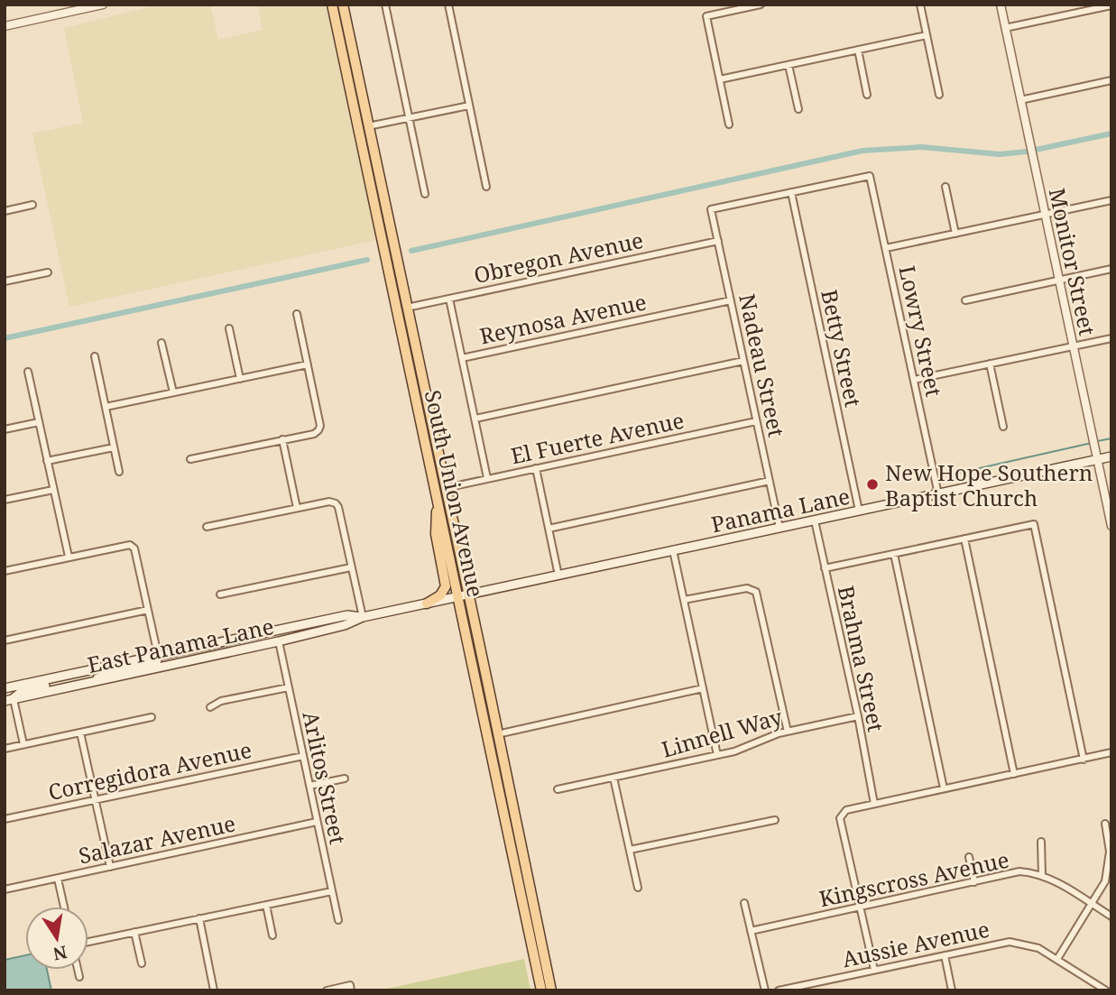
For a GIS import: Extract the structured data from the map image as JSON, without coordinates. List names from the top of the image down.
{
  "streets": {
    "main road": ["South Union Avenue", "Panama Lane", "East Panama Lane"],
    "street": [
      "Obregon Avenue",
      "Monitor Street",
      "Reynosa Avenue",
      "Lowry Street",
      "Betty Street",
      "Nadeau Street",
      "El Fuerte Avenue",
      "Brahma Street",
      "Linnell Way",
      "Corregidora Avenue",
      "Arlitos Street",
      "Salazar Avenue",
      "Kingscross Avenue",
      "Aussie Avenue"
    ]
  },
  "crossings": [
    ["Obregon Avenue", "Reynosa Avenue"],
    ["Obregon Avenue", "Nadeau Street"],
    ["Obregon Avenue", "South Union Avenue"],
    ["Monitor Street", "Panama Lane"],
    ["Reynosa Avenue", "Nadeau Street"],
    ["Lowry Street", "Betty Street"],
    ["Lowry Street", "Nadeau Street"],
    ["Lowry Street", "Panama Lane"],
    ["Betty Street", "Nadeau Street"],
    ["Betty Street", "Panama Lane"],
    ["Nadeau Street", "El Fuerte Avenue"],
    ["Nadeau Street", "Panama Lane"],
    ["El Fuerte Avenue", "South Union Avenue"],
    ["South Union Avenue", "Panama Lane"],
    ["South Union Avenue", "East Panama Lane"],
    ["Panama Lane", "East Panama Lane"],
    ["Panama Lane", "Brahma Street"],
    ["East Panama Lane", "Arlitos Street"],
    ["Brahma Street", "Linnell Way"],
    ["Corregidora Avenue", "Arlitos Street"],
    ["Arlitos Street", "Salazar Avenue"]
  ],
  "places": ["New Hope Southern Baptist Church"],
  "north": "bottom"
}
